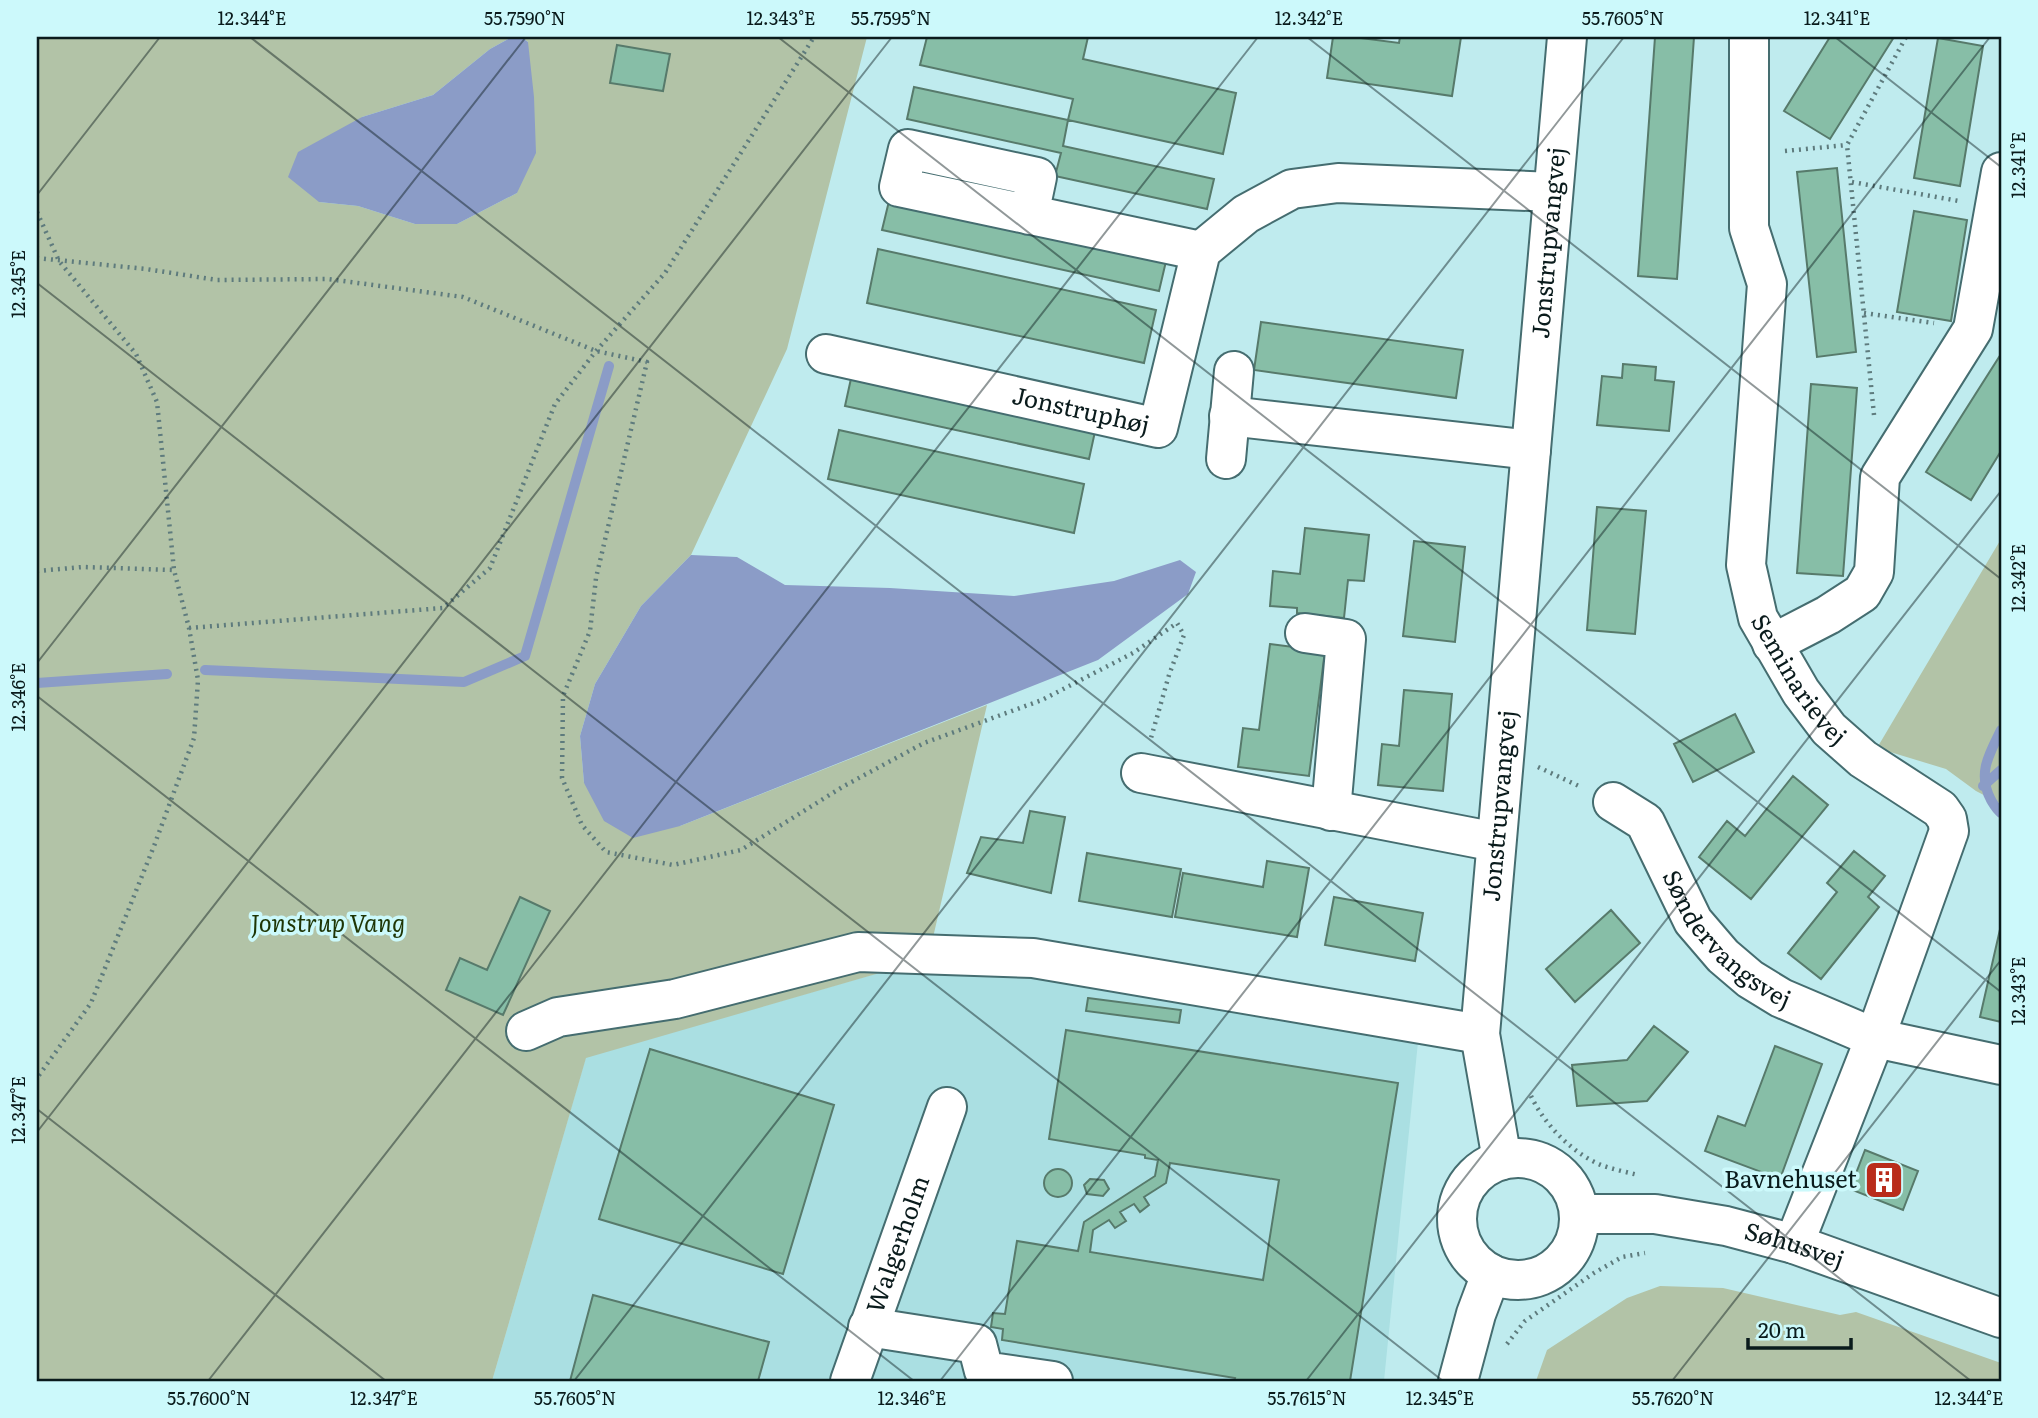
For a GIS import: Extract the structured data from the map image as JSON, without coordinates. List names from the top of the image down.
{
  "streets": {
    "street": [
      "Jonstrupvangvej",
      "Jonstruphøj",
      "Seminarievej",
      "Søndervangsvej",
      "Walgerholm",
      "Søhusvej"
    ]
  },
  "crossings": [
    ["Jonstrupvangvej", "Søhusvej"],
    ["Seminarievej", "Søndervangsvej"],
    ["Seminarievej", "Søhusvej"]
  ],
  "parks": ["Jonstrup Vang"],
  "places": {
    "building": ["Bavnehuset"]
  },
  "scale_bar": "20 m",
  "coordinates": [
    "12.344°E",
    "55.7590°N",
    "12.343°E",
    "55.7595°N",
    "12.342°E",
    "55.7605°N",
    "12.341°E",
    "12.345°E",
    "12.346°E",
    "12.347°E",
    "55.7600°N",
    "55.7615°N",
    "55.7620°N"
  ]
}
